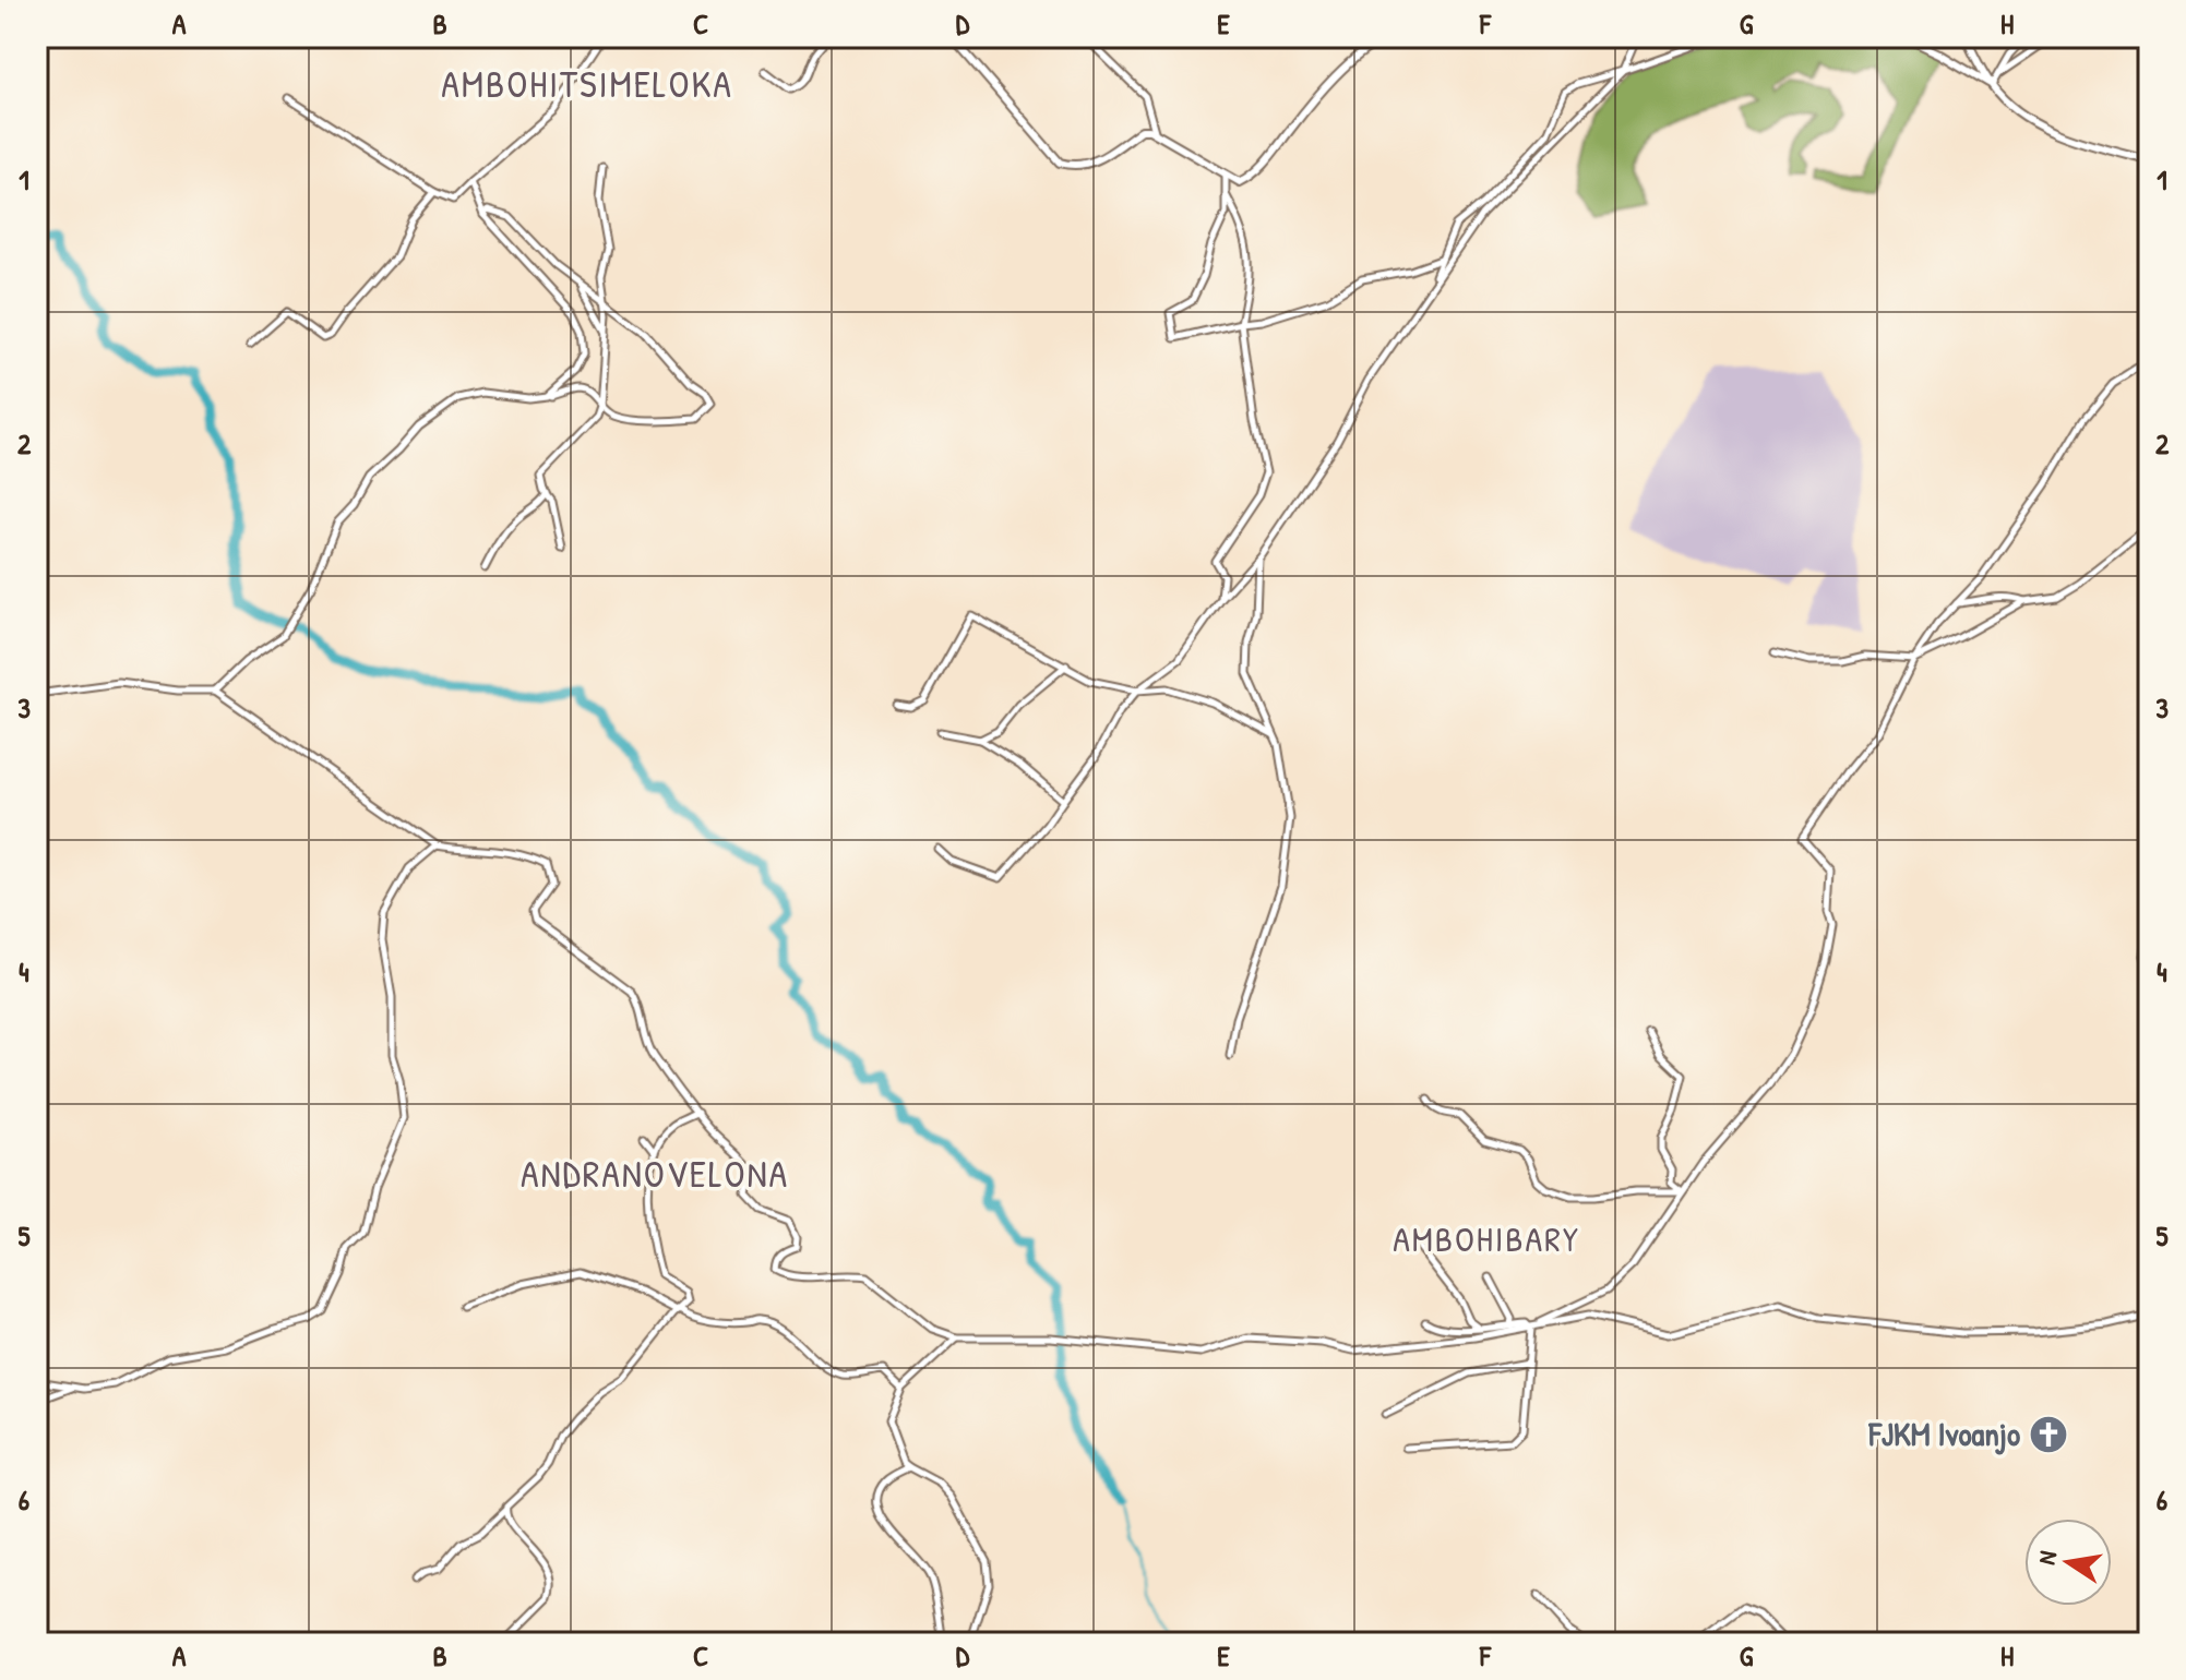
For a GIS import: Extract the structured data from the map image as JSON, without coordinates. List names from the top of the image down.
{
  "districts": ["AMBOHITSIMELOKA", "ANDRANOVELONA", "AMBOHIBARY"],
  "places": {
    "church": ["FJKM Ivoanjo"]
  },
  "north": "left",
  "grid": {
    "columns": [
      "A",
      "B",
      "C",
      "D",
      "E",
      "F",
      "G",
      "H"
    ],
    "rows": [
      "1",
      "2",
      "3",
      "4",
      "5",
      "6"
    ]
  }
}
